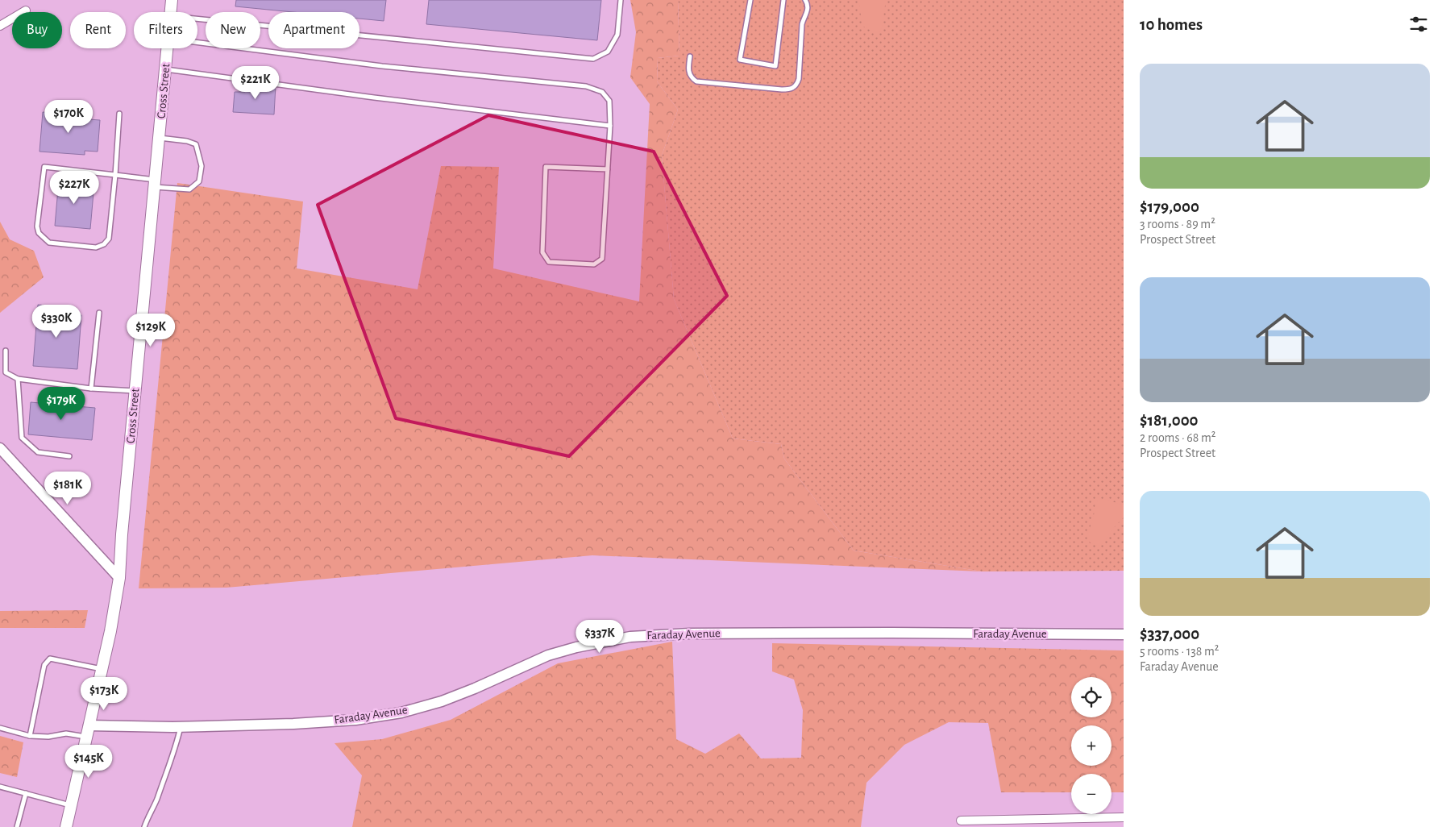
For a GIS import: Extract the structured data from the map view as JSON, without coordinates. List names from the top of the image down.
{
  "streets": {
    "main road": ["Cross Street"],
    "street": ["Faraday Avenue"]
  },
  "crossings": [
    ["Cross Street", "Faraday Avenue"]
  ],
  "page": {
    "heading": "10 homes",
    "chip": [
      "Buy",
      "Rent",
      "Filters",
      "New",
      "Apartment"
    ],
    "list": [
      {
        "name": "$179,000",
        "note": "3 rooms · 89 m² · Prospect Street"
      },
      {
        "name": "$181,000",
        "note": "2 rooms · 68 m² · Prospect Street"
      },
      {
        "name": "$337,000",
        "note": "5 rooms · 138 m² · Faraday Avenue"
      }
    ],
    "price": [
      "$221K",
      "$170K",
      "$227K",
      "$330K",
      "$129K",
      "$179K",
      "$181K",
      "$337K",
      "$173K",
      "$145K"
    ],
    "map_buttons": ["+", "−"]
  }
}
